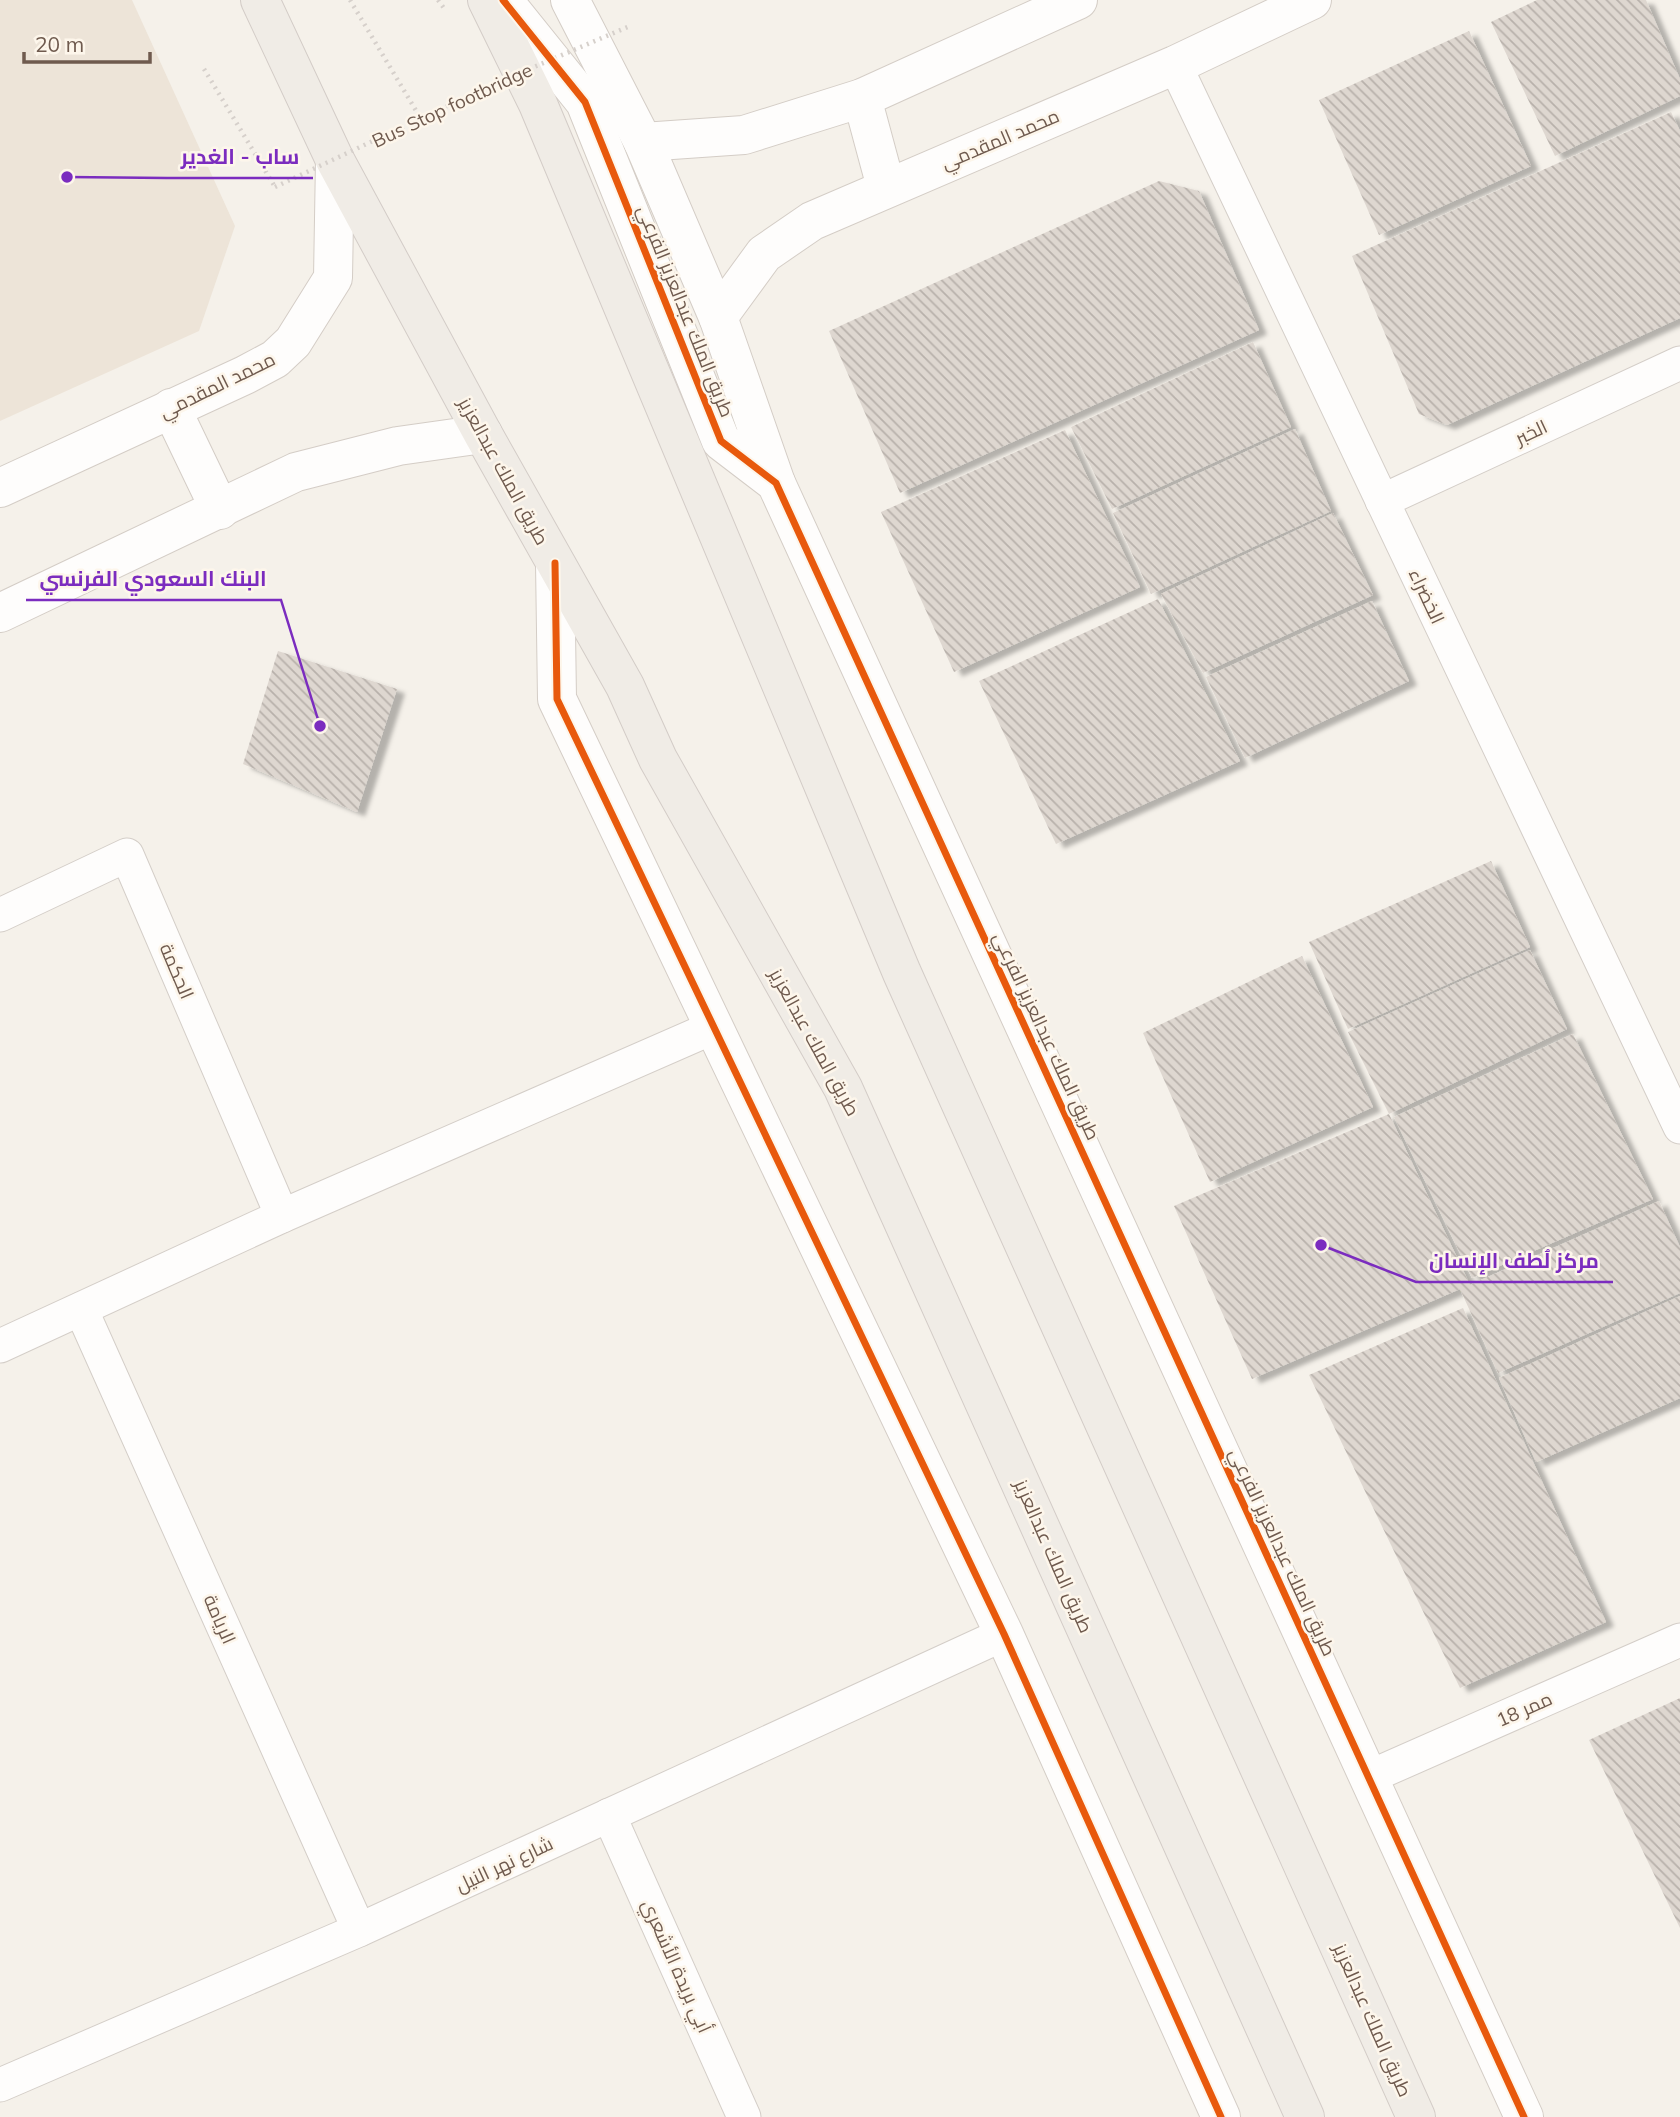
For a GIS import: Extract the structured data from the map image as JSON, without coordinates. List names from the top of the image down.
{
  "streets": {
    "main road": ["طريق الملك عبدالعزيز"],
    "street": [
      "محمد المقدمي",
      "طريق الملك عبدالعزيز الفرعي",
      "الخبر",
      "الخضراء",
      "الحكمة",
      "الريامة",
      "ممر 18",
      "شارع نهر النيل",
      "أبي بريدة الأشعري"
    ],
    "path": ["Bus Stop footbridge"]
  },
  "crossings": [
    ["محمد المقدمي", "طريق الملك عبدالعزيز"],
    ["محمد المقدمي", "الخضراء"],
    ["طريق الملك عبدالعزيز الفرعي", "ممر 18"],
    ["الخبر", "الخضراء"],
    ["الريامة", "شارع نهر النيل"],
    ["شارع نهر النيل", "أبي بريدة الأشعري"]
  ],
  "places": ["ساب - الغدير", "البنك السعودي الفرنسي", "مركز لُطف الإنسان"],
  "scale_bar": "20 m"
}
